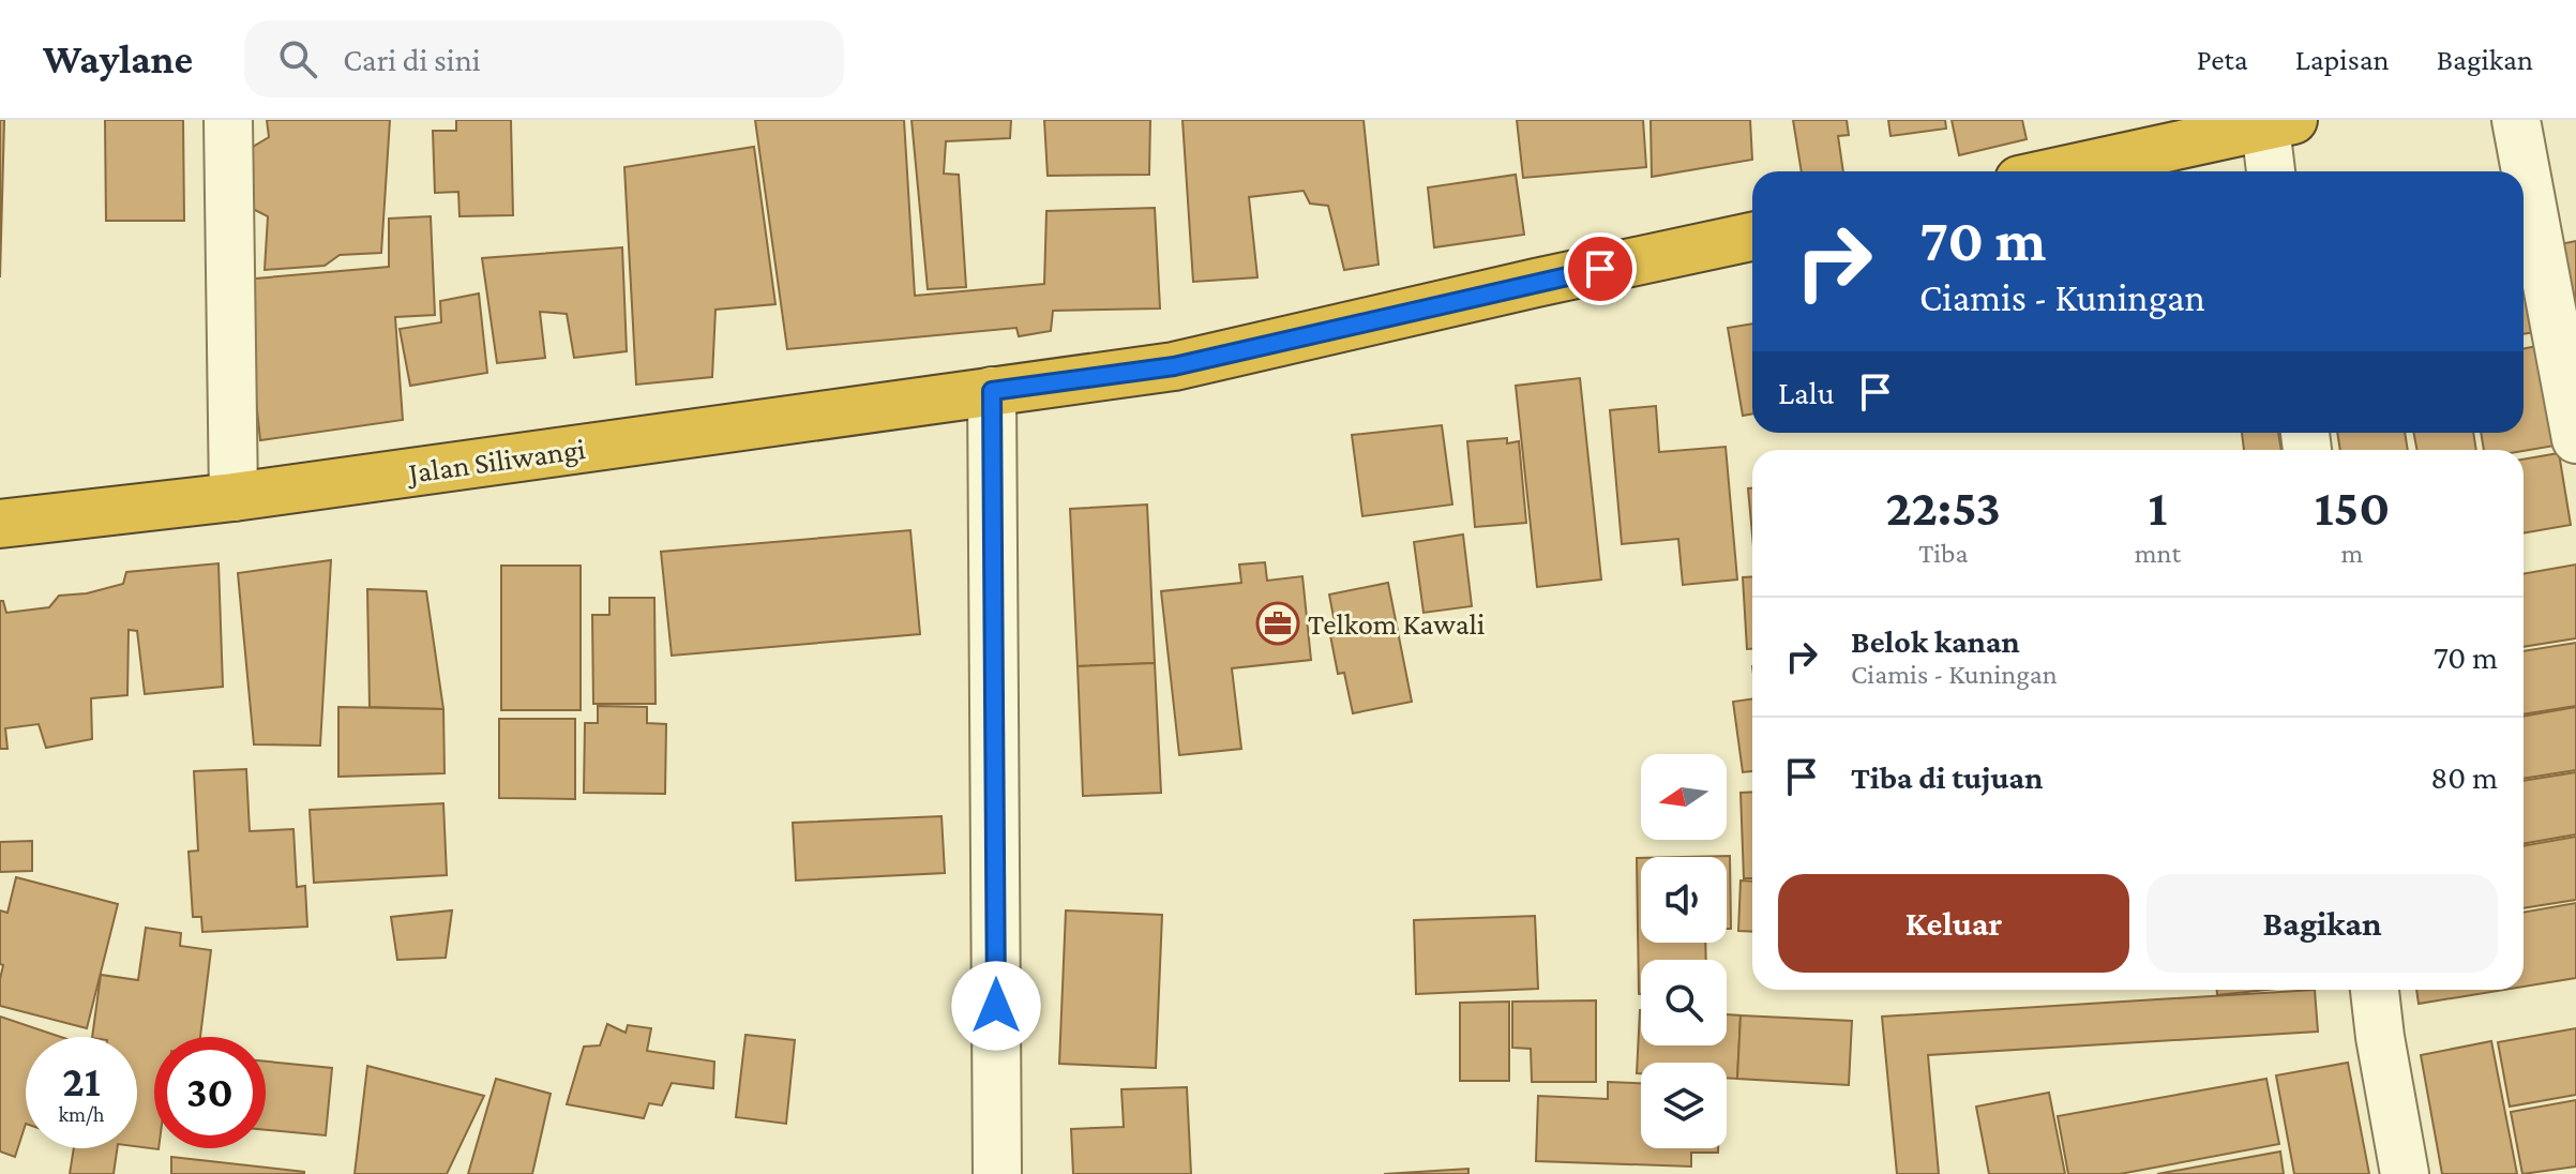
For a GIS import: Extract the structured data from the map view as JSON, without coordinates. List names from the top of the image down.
{
  "streets": {
    "highway": ["Jalan Siliwangi"]
  },
  "places": {
    "office": ["Telkom Kawali"]
  },
  "north": "left",
  "page": {
    "header": "Waylane",
    "search": "Cari di sini",
    "nav": ["Peta", "Lapisan", "Bagikan"],
    "turn": ["70 m", "Ciamis - Kuningan"],
    "then": "Lalu",
    "eta": [
      "22:53",
      "Tiba",
      "1",
      "mnt",
      "150",
      "m"
    ],
    "list": [
      {
        "name": "Belok kanan",
        "note": "Ciamis - Kuningan",
        "value": "70 m"
      },
      {
        "name": "Tiba di tujuan",
        "value": "80 m"
      }
    ],
    "buttons": ["Keluar", "Bagikan"],
    "speed": "21 km/h",
    "limit": "30"
  }
}
